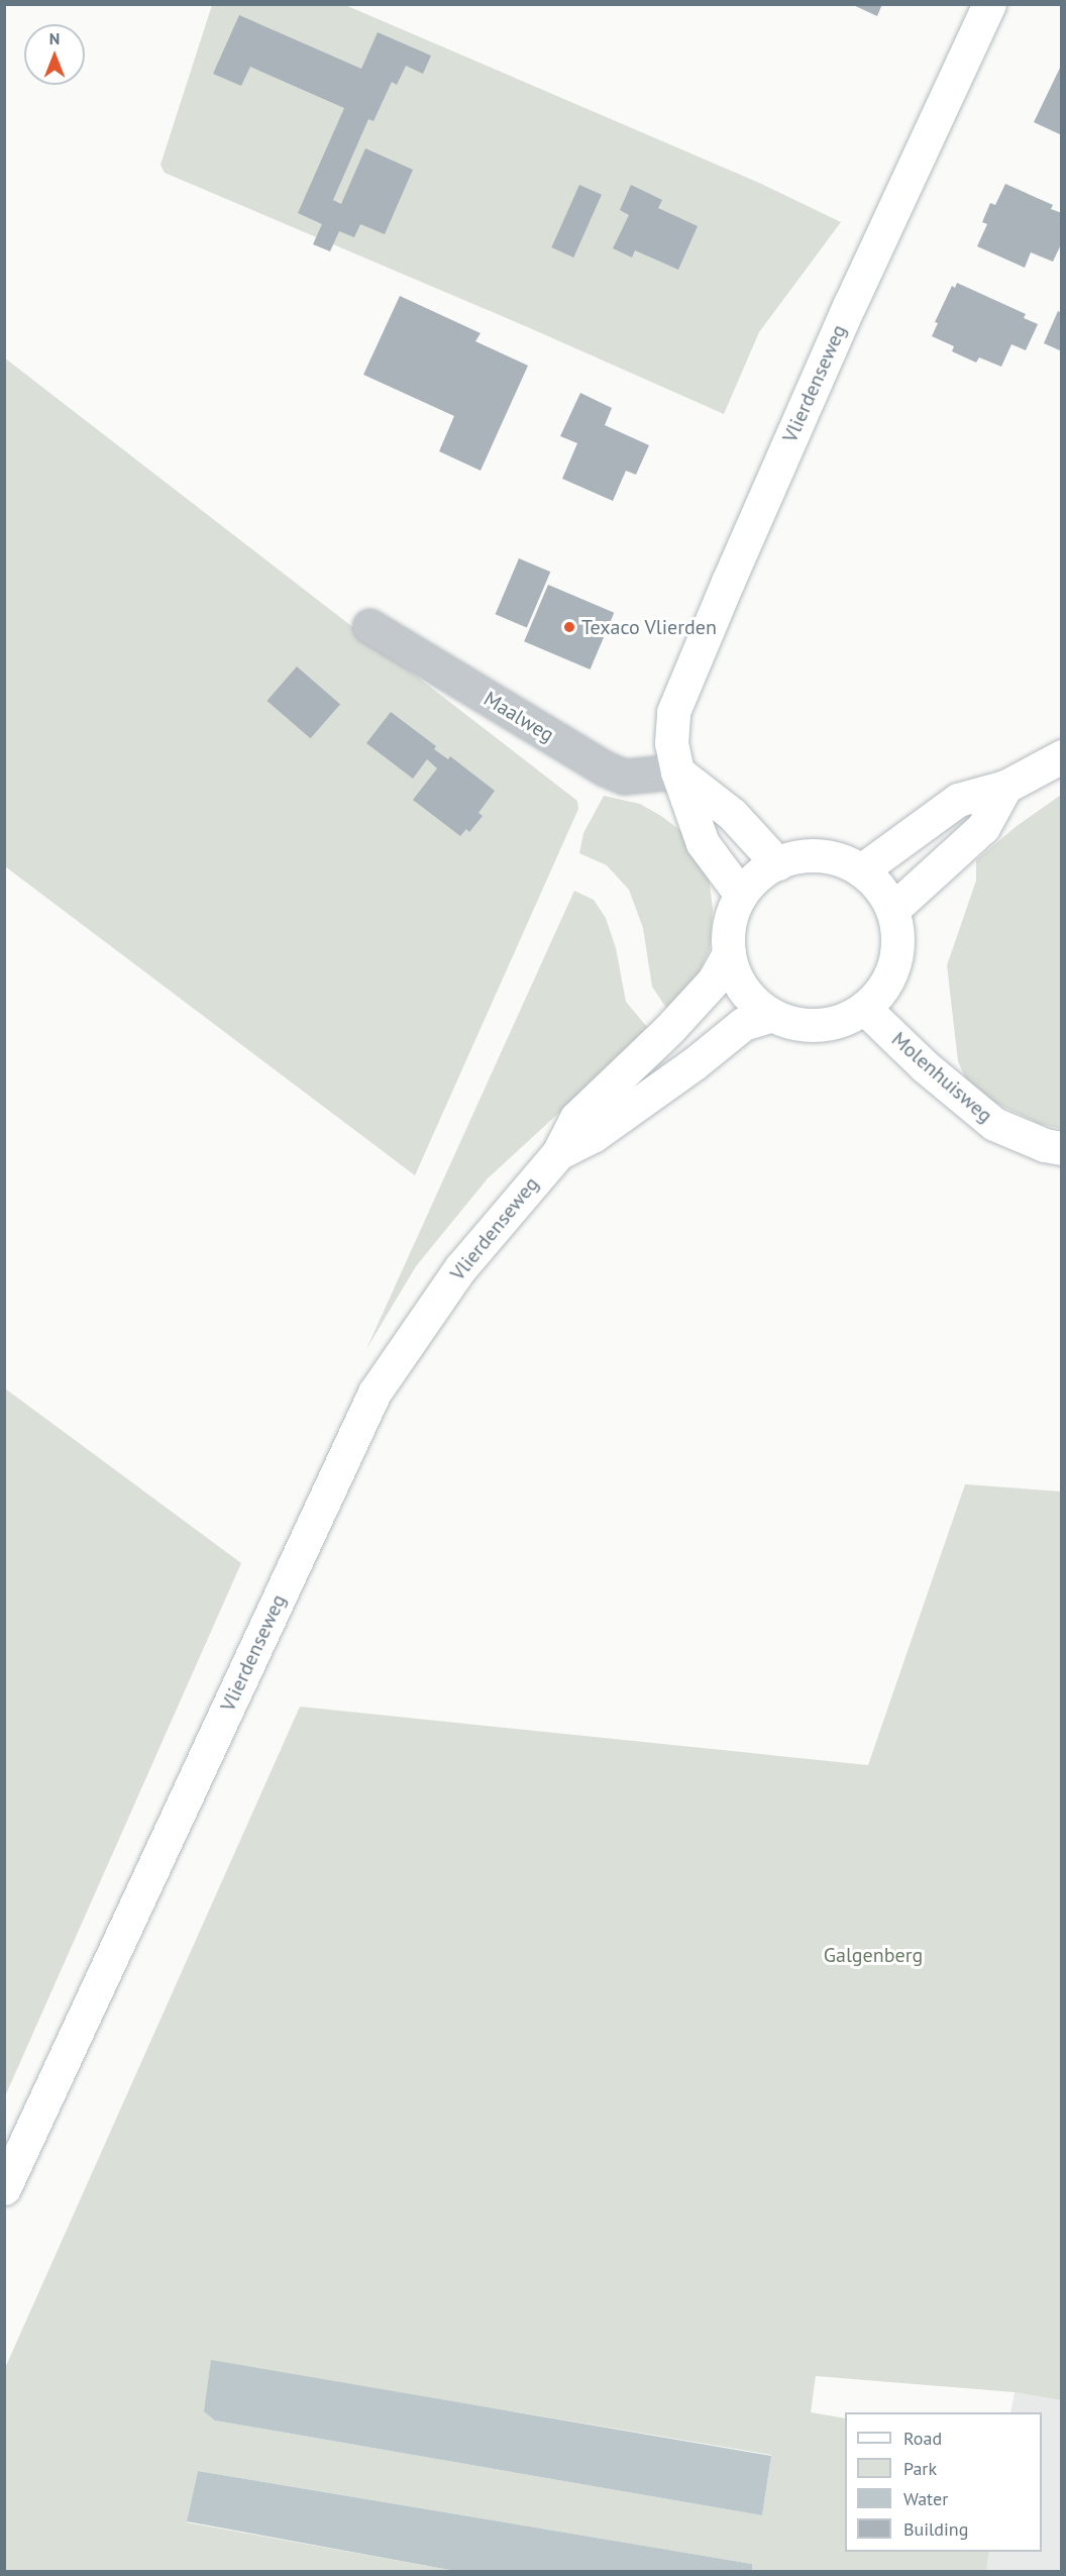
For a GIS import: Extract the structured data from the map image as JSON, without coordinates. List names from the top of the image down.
{
  "streets": {
    "main road": ["Vlierdenseweg", "Molenhuisweg"],
    "street": ["Maalweg"]
  },
  "crossings": [
    ["Vlierdenseweg", "Maalweg"],
    ["Vlierdenseweg", "Molenhuisweg"]
  ],
  "parks": ["Galgenberg"],
  "places": ["Texaco Vlierden"],
  "legend": [
    "Road",
    "Park",
    "Water",
    "Building"
  ],
  "north": "top"
}
